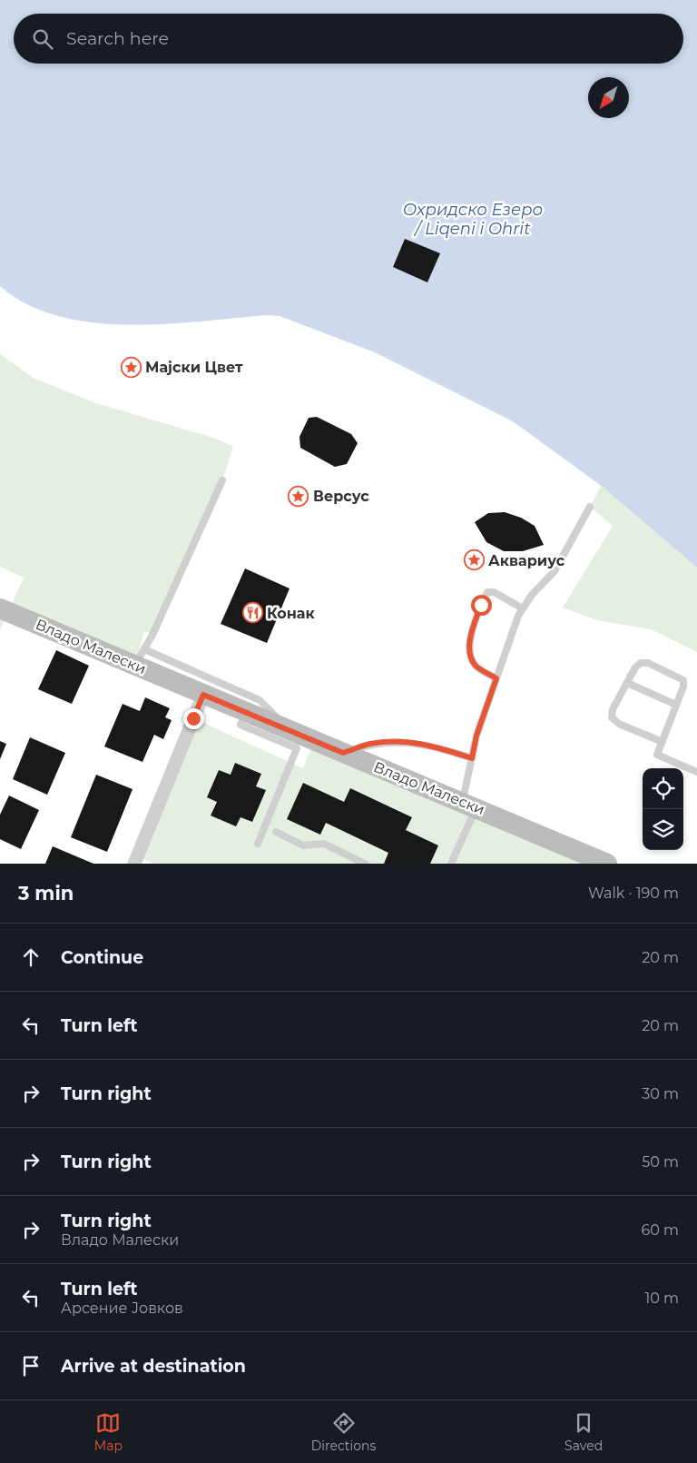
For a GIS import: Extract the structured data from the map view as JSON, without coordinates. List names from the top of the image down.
{
  "streets": {
    "main road": ["Владо Малески"]
  },
  "water": ["Охридско Езеро / Liqeni i Ohrit"],
  "places": {
    "place": ["Мајски Цвет", "Версус", "Аквариус"],
    "restaurant": ["Конак"]
  },
  "north": "bottom left",
  "page": {
    "search": "Search here",
    "heading": ["3 min", "Walk · 190 m"],
    "list": [
      ["Continue", "20 m"],
      ["Turn left", "20 m"],
      ["Turn right", "30 m"],
      ["Turn right", "50 m"],
      ["Turn right", "Владо Малески", "60 m"],
      ["Turn left", "Арсение Јовков", "10 m"],
      "Arrive at destination"
    ],
    "nav": ["Map", "Directions", "Saved"]
  }
}
